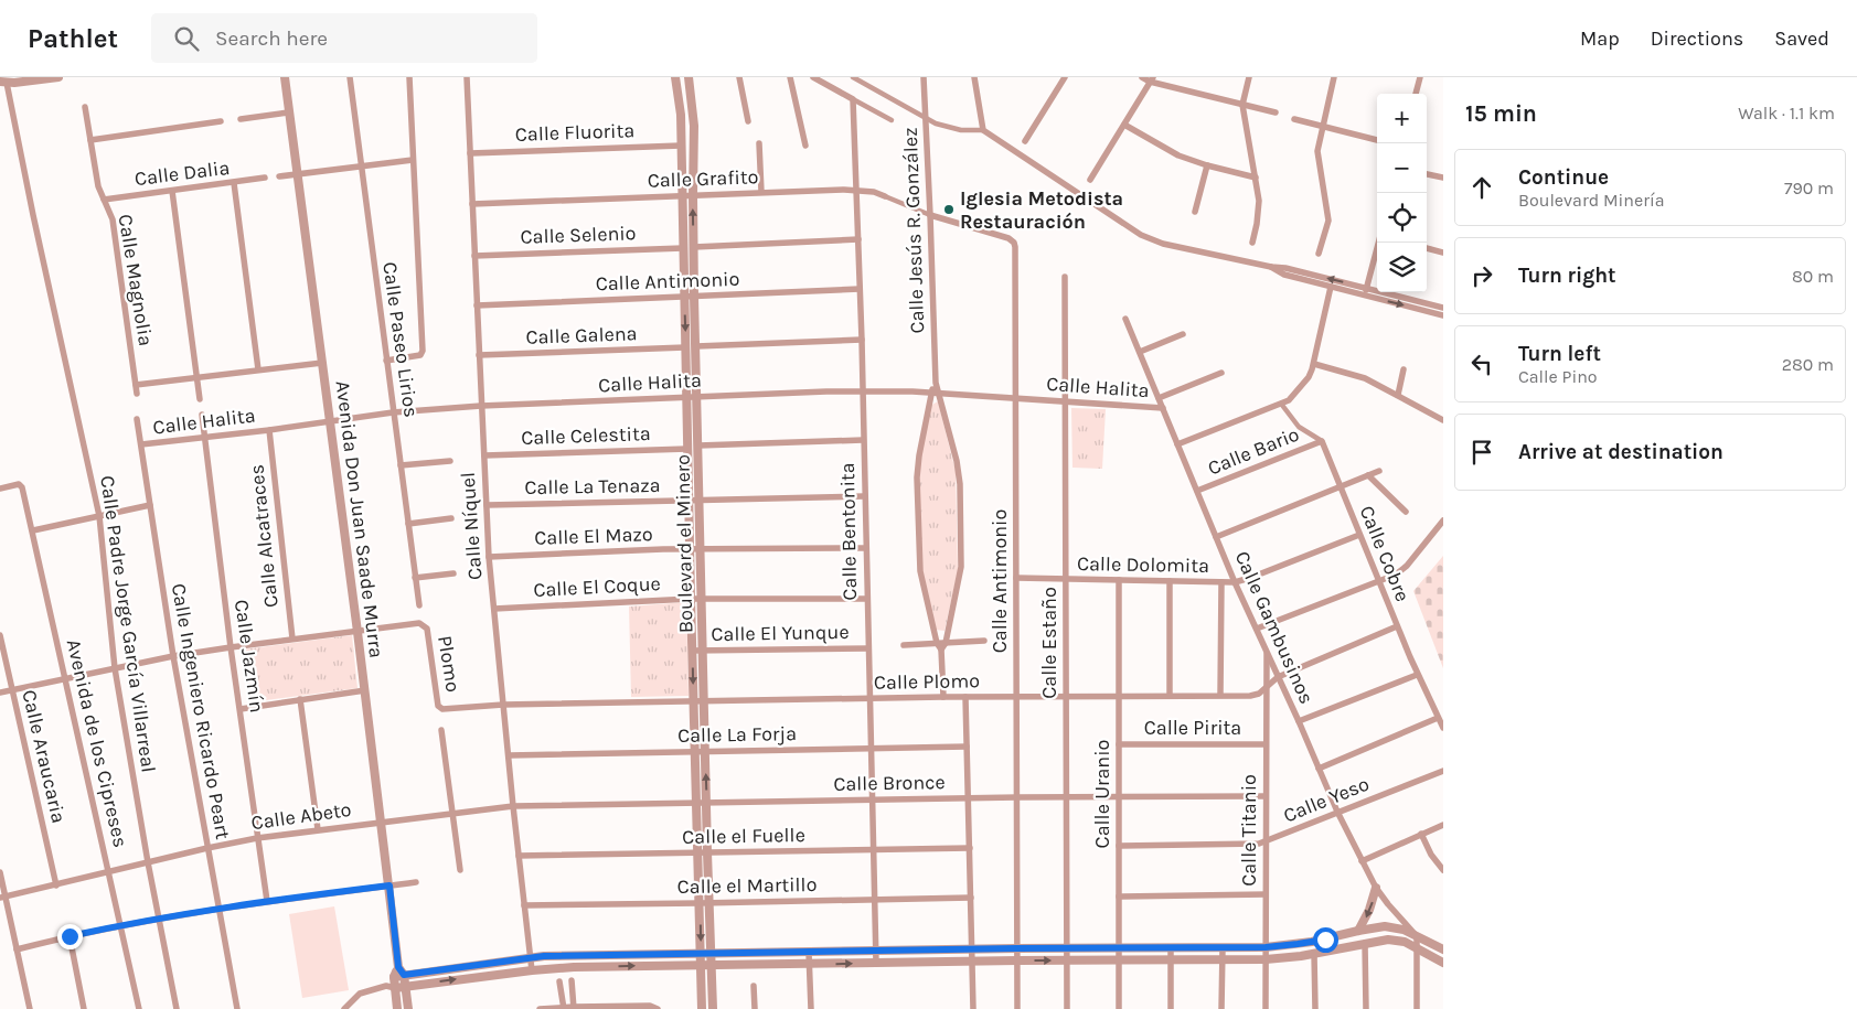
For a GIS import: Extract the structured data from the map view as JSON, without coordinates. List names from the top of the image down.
{
  "streets": {
    "street": [
      "Calle Fluorita",
      "Calle Dalia",
      "Calle Grafito",
      "Calle Jesús R. González",
      "Calle Selenio",
      "Calle Magnolia",
      "Calle Antimonio",
      "Calle Galena",
      "Calle Paseo Lirios",
      "Calle Halita",
      "Calle Celestita",
      "Calle Bario",
      "Calle La Tenaza",
      "Avenida Don Juan Saade Murra",
      "Calle Níquel",
      "Calle Bentonita",
      "Calle Alcatraces",
      "Calle El Mazo",
      "Boulevard el Minero",
      "Calle Cobre",
      "Calle Dolomita",
      "Calle El Coque",
      "Calle Padre Jorge García Villarreal",
      "Calle Gambusinos",
      "Calle El Yunque",
      "Calle Estaño",
      "Calle Jazmín",
      "Plomo",
      "Calle Plomo",
      "Calle Ingeniero Ricardo Peart",
      "Calle Pirita",
      "Calle La Forja",
      "Avenida de los Cipreses",
      "Calle Araucaria",
      "Calle Bronce",
      "Calle Uranio",
      "Calle Yeso",
      "Calle Abeto",
      "Calle Titanio",
      "Calle el Fuelle",
      "Calle el Martillo"
    ]
  },
  "crossings": [
    ["Calle Fluorita", "Calle Níquel"],
    ["Calle Fluorita", "Boulevard el Minero"],
    ["Calle Dalia", "Calle Magnolia"],
    ["Calle Grafito", "Calle Jesús R. González"],
    ["Calle Grafito", "Calle Antimonio"],
    ["Calle Grafito", "Calle Níquel"],
    ["Calle Grafito", "Calle Bentonita"],
    ["Calle Grafito", "Boulevard el Minero"],
    ["Calle Jesús R. González", "Calle Antimonio"],
    ["Calle Jesús R. González", "Calle Halita"],
    ["Calle Jesús R. González", "Calle Plomo"],
    ["Calle Selenio", "Calle Níquel"],
    ["Calle Selenio", "Boulevard el Minero"],
    ["Calle Antimonio", "Calle Halita"],
    ["Calle Antimonio", "Calle Níquel"],
    ["Calle Antimonio", "Calle Bentonita"],
    ["Calle Antimonio", "Boulevard el Minero"],
    ["Calle Antimonio", "Calle Dolomita"],
    ["Calle Antimonio", "Calle Plomo"],
    ["Calle Antimonio", "Calle Bronce"],
    ["Calle Galena", "Calle Níquel"],
    ["Calle Galena", "Boulevard el Minero"],
    ["Calle Paseo Lirios", "Calle Halita"],
    ["Calle Halita", "Avenida Don Juan Saade Murra"],
    ["Calle Halita", "Calle Níquel"],
    ["Calle Halita", "Calle Bentonita"],
    ["Calle Halita", "Calle Alcatraces"],
    ["Calle Halita", "Boulevard el Minero"],
    ["Calle Halita", "Calle Gambusinos"],
    ["Calle Halita", "Calle Estaño"],
    ["Calle Halita", "Calle Jazmín"],
    ["Calle Halita", "Calle Ingeniero Ricardo Peart"],
    ["Calle Celestita", "Calle Níquel"],
    ["Calle Celestita", "Boulevard el Minero"],
    ["Calle Bario", "Calle Cobre"],
    ["Calle Bario", "Calle Gambusinos"],
    ["Calle La Tenaza", "Calle Níquel"],
    ["Calle La Tenaza", "Calle Bentonita"],
    ["Calle La Tenaza", "Boulevard el Minero"],
    ["Avenida Don Juan Saade Murra", "Plomo"],
    ["Avenida Don Juan Saade Murra", "Calle Abeto"],
    ["Calle Níquel", "Calle El Mazo"],
    ["Calle Níquel", "Calle El Coque"],
    ["Calle Níquel", "Calle Plomo"],
    ["Calle Níquel", "Calle La Forja"],
    ["Calle Níquel", "Calle Bronce"],
    ["Calle Níquel", "Calle Abeto"],
    ["Calle Níquel", "Calle el Fuelle"],
    ["Calle Níquel", "Calle el Martillo"],
    ["Calle Bentonita", "Calle El Mazo"],
    ["Calle Bentonita", "Calle El Coque"],
    ["Calle Bentonita", "Calle El Yunque"],
    ["Calle Bentonita", "Calle Plomo"],
    ["Calle Bentonita", "Calle La Forja"],
    ["Calle Bentonita", "Calle Bronce"],
    ["Calle Bentonita", "Calle el Fuelle"],
    ["Calle Bentonita", "Calle el Martillo"],
    ["Calle El Mazo", "Boulevard el Minero"],
    ["Boulevard el Minero", "Calle El Coque"],
    ["Boulevard el Minero", "Calle El Yunque"],
    ["Boulevard el Minero", "Calle Plomo"],
    ["Boulevard el Minero", "Calle La Forja"],
    ["Boulevard el Minero", "Calle Bronce"],
    ["Boulevard el Minero", "Calle el Fuelle"],
    ["Boulevard el Minero", "Calle el Martillo"],
    ["Calle Cobre", "Calle Dolomita"],
    ["Calle Cobre", "Calle Plomo"],
    ["Calle Dolomita", "Calle Gambusinos"],
    ["Calle Dolomita", "Calle Estaño"],
    ["Calle Dolomita", "Calle Uranio"],
    ["Calle Padre Jorge García Villarreal", "Calle Abeto"],
    ["Calle Gambusinos", "Calle Plomo"],
    ["Calle Gambusinos", "Calle Yeso"],
    ["Calle Gambusinos", "Calle Titanio"],
    ["Calle Estaño", "Calle Plomo"],
    ["Calle Estaño", "Calle Bronce"],
    ["Calle Jazmín", "Calle Abeto"],
    ["Plomo", "Calle Plomo"],
    ["Calle Plomo", "Calle Uranio"],
    ["Calle Plomo", "Calle Titanio"],
    ["Calle Ingeniero Ricardo Peart", "Calle Abeto"],
    ["Calle Pirita", "Calle Uranio"],
    ["Calle Pirita", "Calle Titanio"],
    ["Avenida de los Cipreses", "Calle Abeto"],
    ["Calle Araucaria", "Calle Abeto"],
    ["Calle Bronce", "Calle Uranio"],
    ["Calle Bronce", "Calle Abeto"],
    ["Calle Bronce", "Calle Titanio"],
    ["Calle Uranio", "Calle Yeso"],
    ["Calle Yeso", "Calle Titanio"]
  ],
  "places": ["Iglesia Metodista Restauración"],
  "page": {
    "header": "Pathlet",
    "search": "Search here",
    "nav": ["Map", "Directions", "Saved"],
    "heading": ["15 min", "Walk · 1.1 km"],
    "map_buttons": ["+", "−"],
    "list": [
      ["Continue", "Boulevard Minería", "790 m"],
      ["Turn right", "80 m"],
      ["Turn left", "Calle Pino", "280 m"],
      "Arrive at destination"
    ]
  }
}
